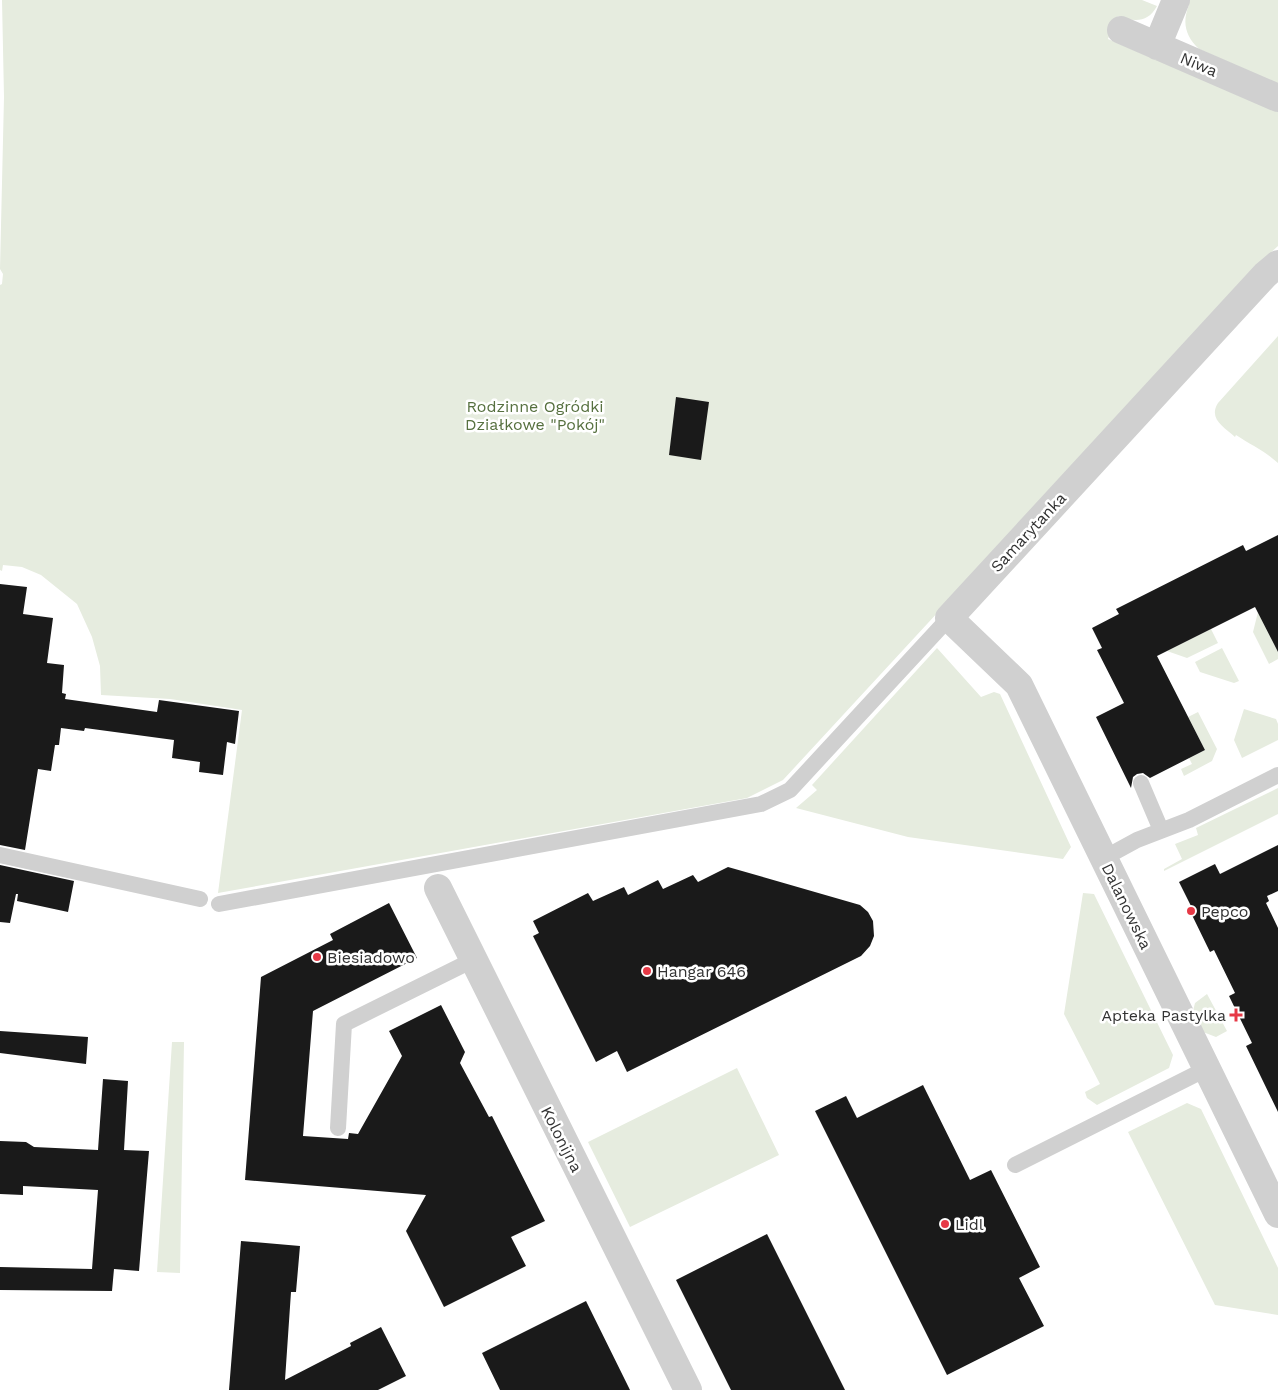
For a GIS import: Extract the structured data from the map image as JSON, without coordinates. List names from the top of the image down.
{
  "streets": {
    "street": [
      "Niwa",
      "Samarytanka",
      "Dalanowska",
      "Kolonijna"
    ]
  },
  "crossings": [
    ["Samarytanka", "Dalanowska"]
  ],
  "parks": ["Rodzinne Ogródki Działkowe \"Pokój\""],
  "places": {
    "other": [
      "Pepco",
      "Biesiadowo",
      "Hangar 646",
      "Lidl"
    ],
    "health": ["Apteka Pastylka"]
  }
}
